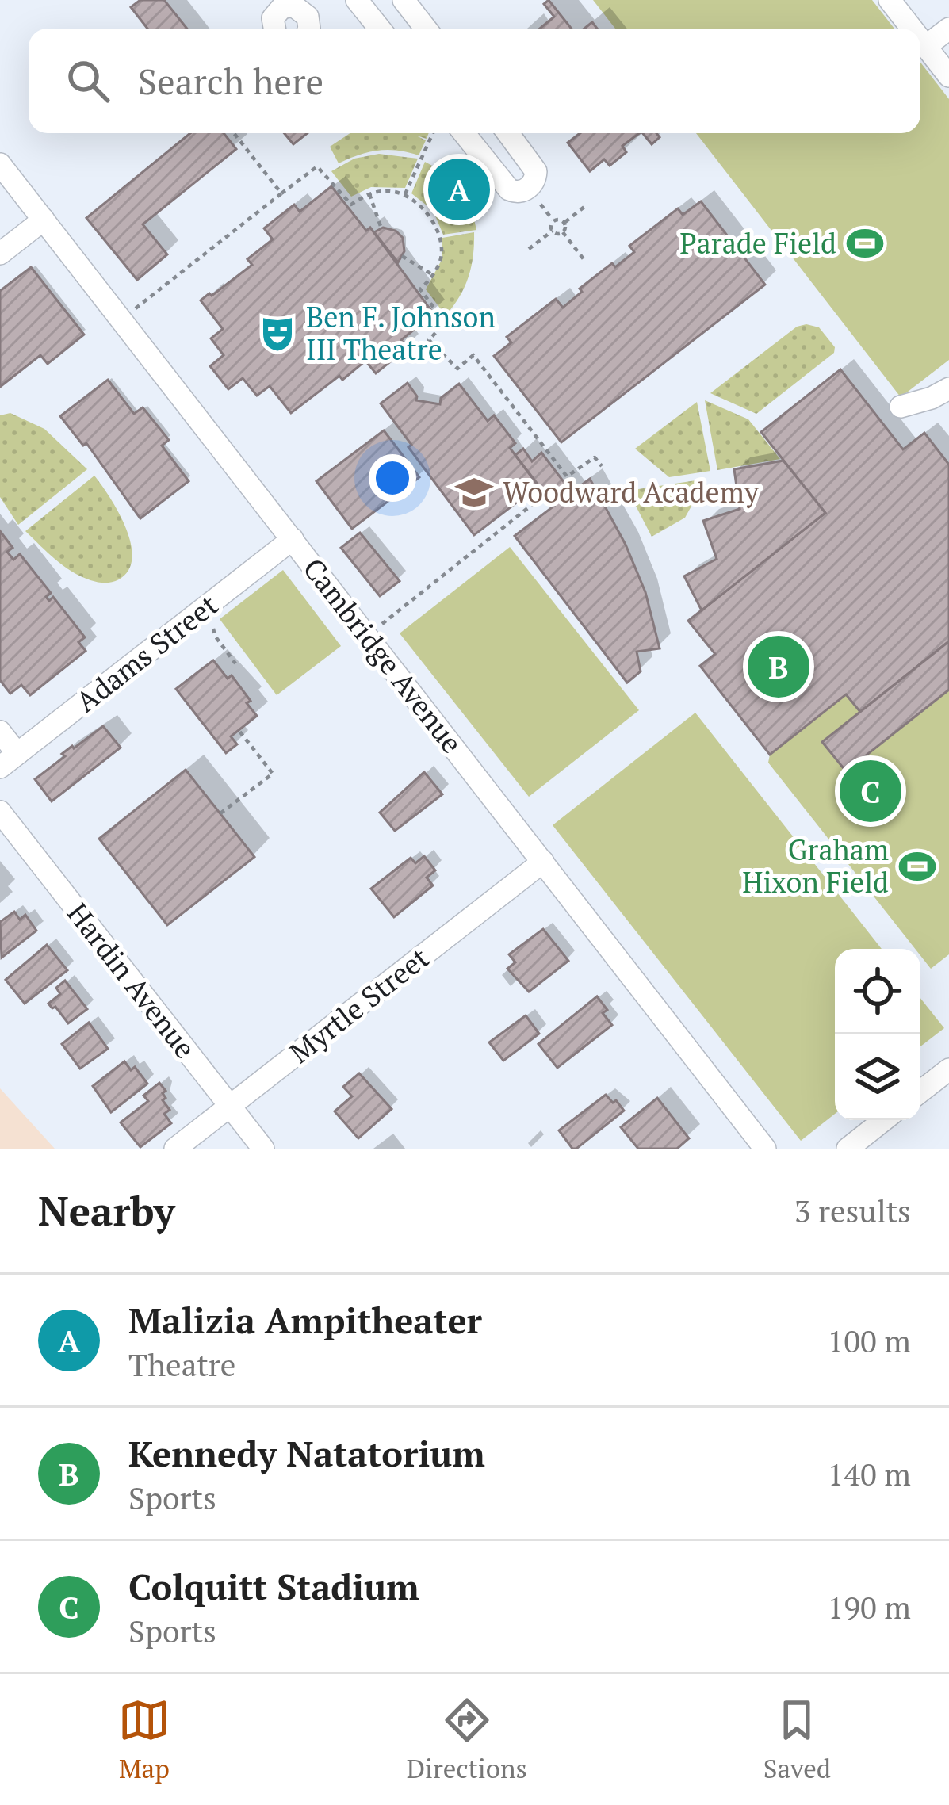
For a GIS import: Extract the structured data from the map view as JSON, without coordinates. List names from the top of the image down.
{
  "streets": {
    "street": [
      "Adams Street",
      "Cambridge Avenue",
      "Hardin Avenue",
      "Myrtle Street"
    ]
  },
  "crossings": [
    ["Adams Street", "Cambridge Avenue"],
    ["Cambridge Avenue", "Myrtle Street"],
    ["Hardin Avenue", "Myrtle Street"]
  ],
  "places": {
    "sports": ["Parade Field", "Graham Hixon Field"],
    "theatre": ["Ben F. Johnson III Theatre"],
    "school or university": ["Woodward Academy"]
  },
  "page": {
    "search": "Search here",
    "pins": ["A", "B", "C"],
    "heading": ["Nearby", "3 results"],
    "list": [
      {
        "mark": "A",
        "name": "Malizia Ampitheater",
        "note": "Theatre",
        "value": "100 m"
      },
      {
        "mark": "B",
        "name": "Kennedy Natatorium",
        "note": "Sports",
        "value": "140 m"
      },
      {
        "mark": "C",
        "name": "Colquitt Stadium",
        "note": "Sports",
        "value": "190 m"
      }
    ],
    "nav": ["Map", "Directions", "Saved"]
  }
}
